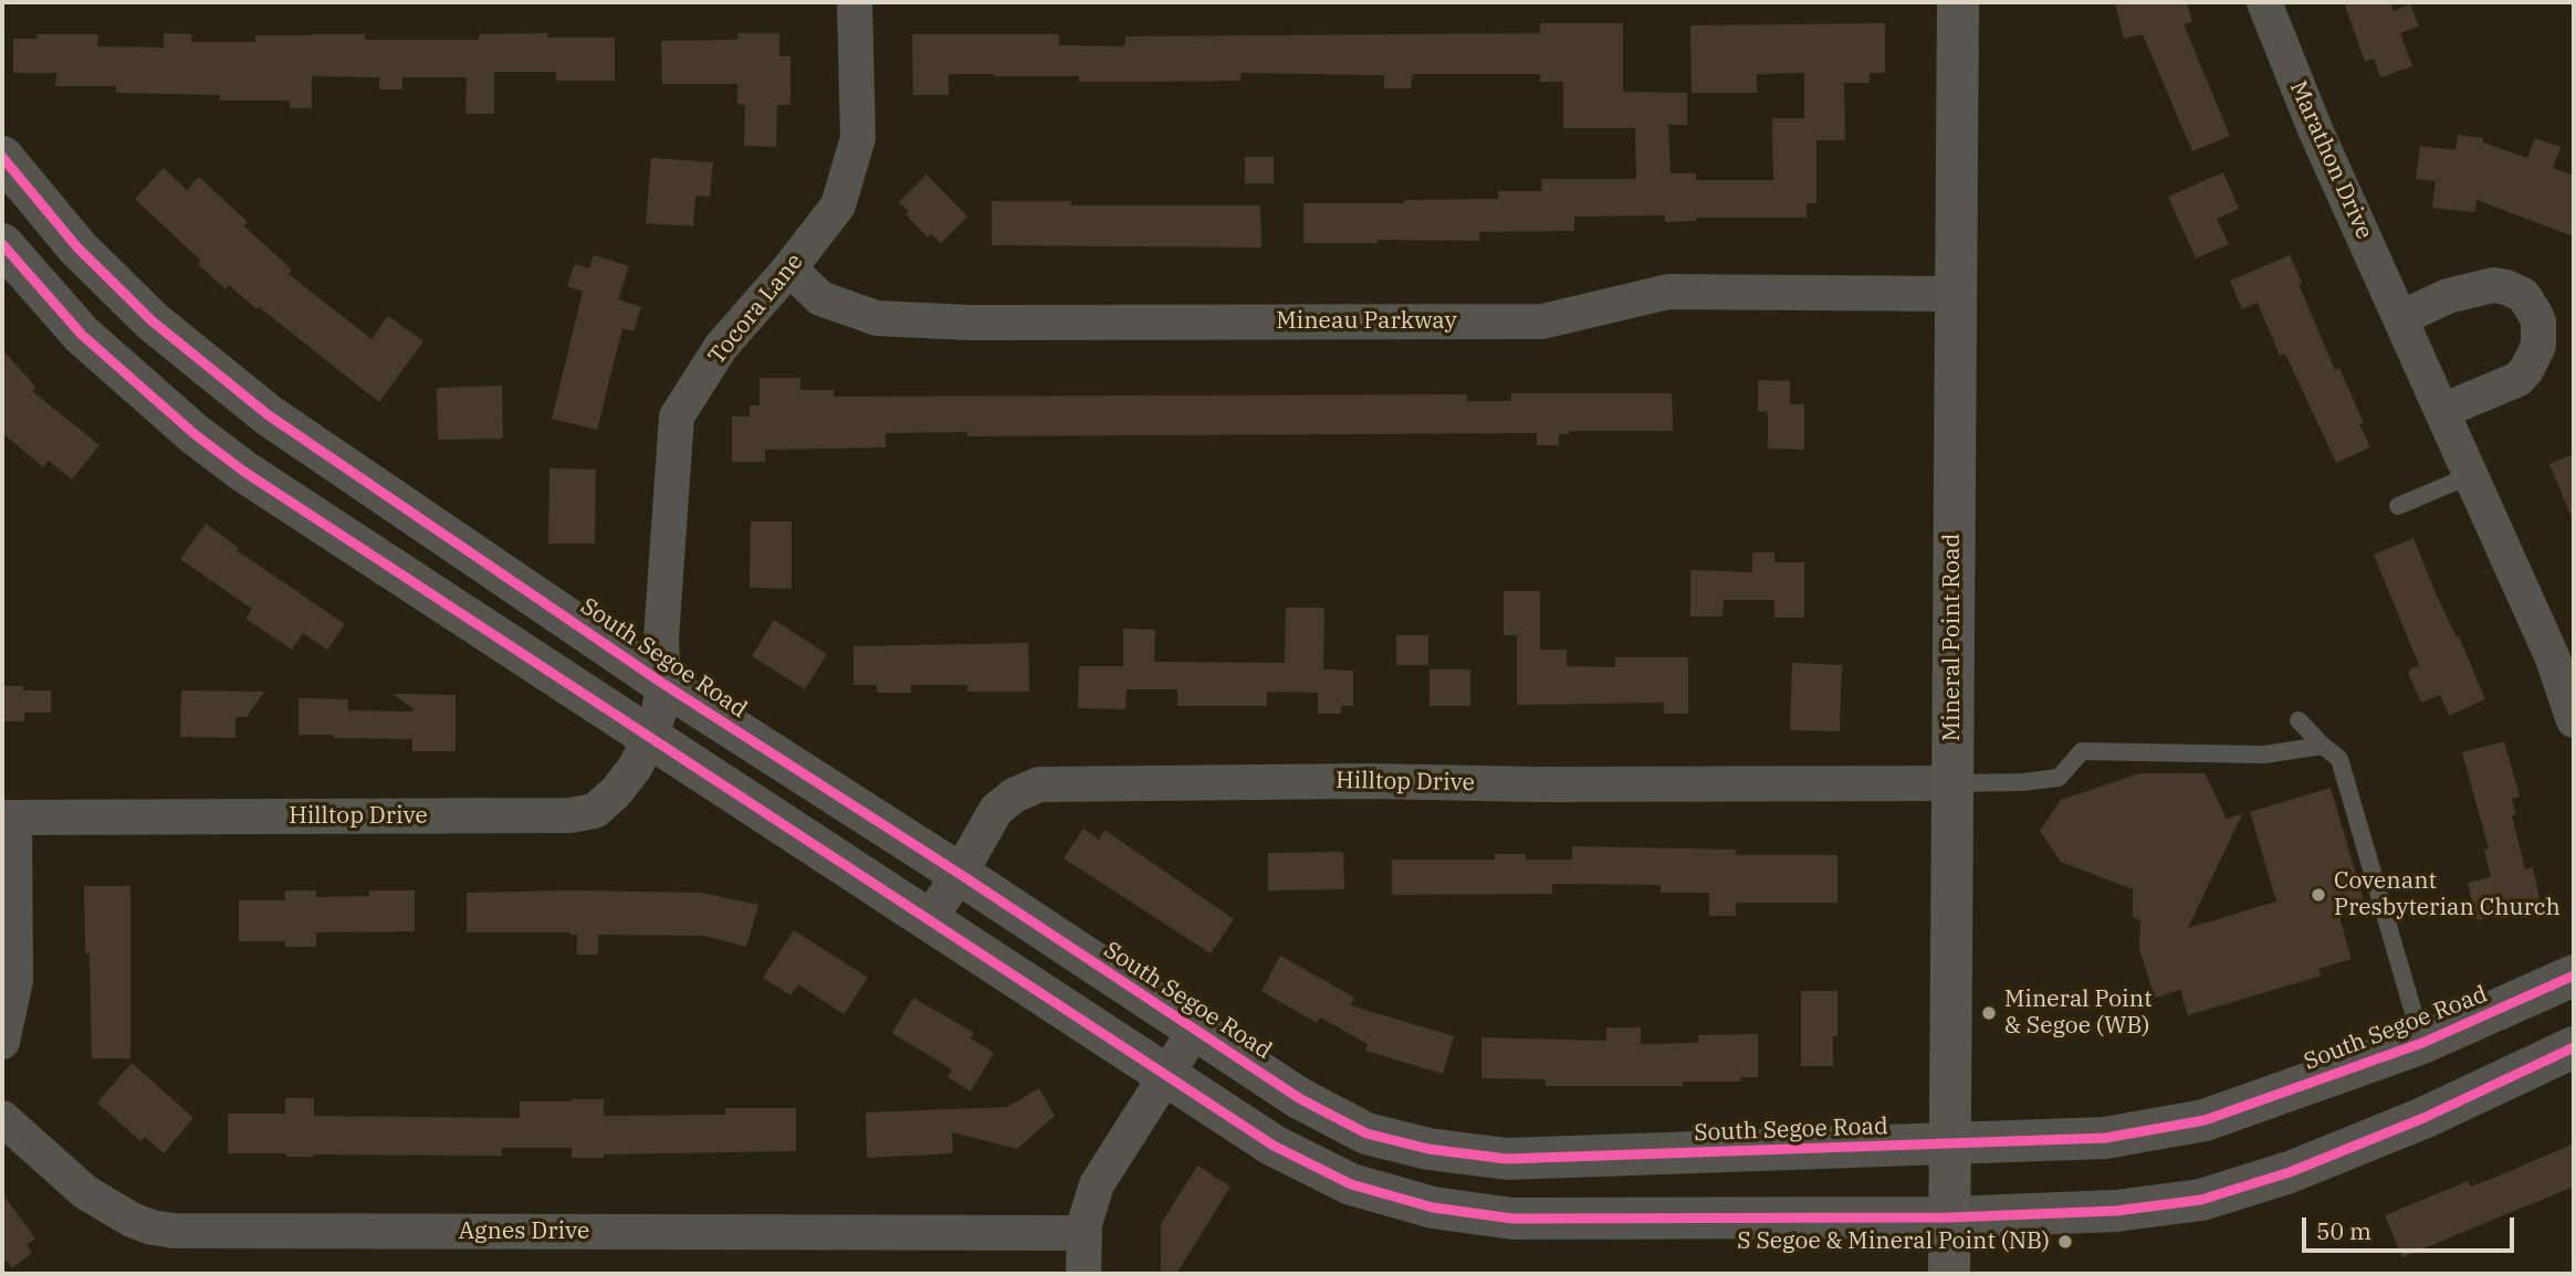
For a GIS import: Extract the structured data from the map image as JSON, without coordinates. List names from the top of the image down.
{
  "streets": {
    "main road": ["Mineral Point Road"],
    "street": [
      "Marathon Drive",
      "Tocora Lane",
      "Mineau Parkway",
      "South Segoe Road",
      "Hilltop Drive",
      "Agnes Drive"
    ]
  },
  "crossings": [
    ["Tocora Lane", "Mineau Parkway"],
    ["Tocora Lane", "South Segoe Road"],
    ["Tocora Lane", "Hilltop Drive"],
    ["Mineau Parkway", "Mineral Point Road"],
    ["Mineral Point Road", "South Segoe Road"],
    ["Mineral Point Road", "Hilltop Drive"],
    ["South Segoe Road", "Hilltop Drive"]
  ],
  "places": ["Covenant Presbyterian Church", "Mineral Point & Segoe (WB)", "S Segoe & Mineral Point (NB)"],
  "scale_bar": "50 m"
}
